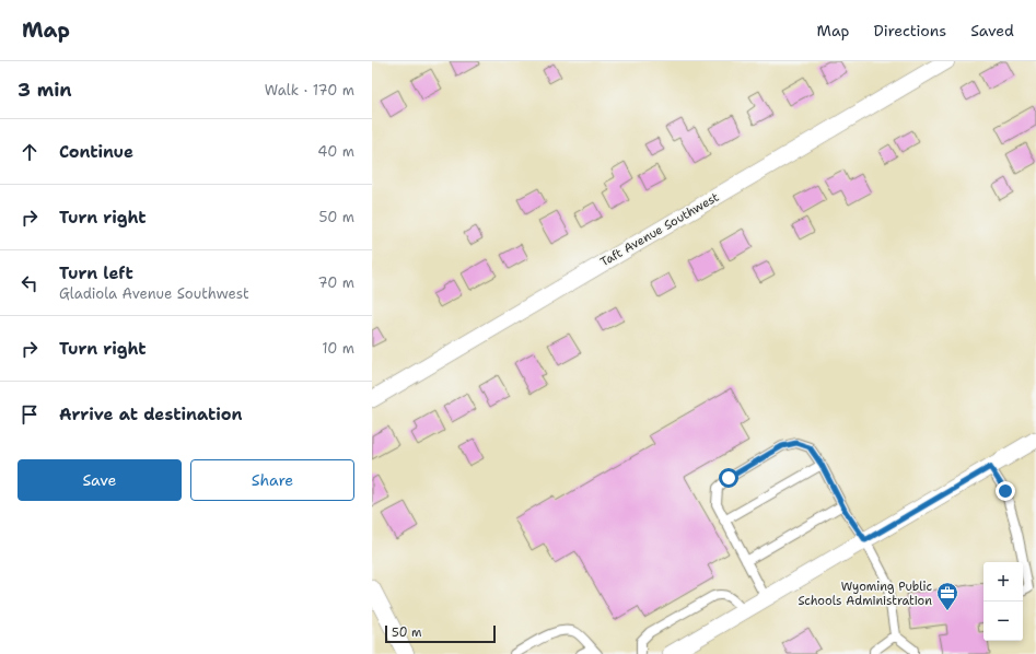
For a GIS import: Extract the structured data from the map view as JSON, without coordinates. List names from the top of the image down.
{
  "streets": {
    "street": ["Taft Avenue Southwest"]
  },
  "places": {
    "office": ["Wyoming Public Schools Administration"]
  },
  "scale_bar": "50 m",
  "page": {
    "header": "Map",
    "nav": ["Map", "Directions", "Saved"],
    "heading": ["3 min", "Walk · 170 m"],
    "list": [
      ["Continue", "40 m"],
      ["Turn right", "50 m"],
      ["Turn left", "Gladiola Avenue Southwest", "70 m"],
      ["Turn right", "10 m"],
      "Arrive at destination"
    ],
    "buttons": ["Save", "Share"],
    "map_buttons": ["+", "−"],
    "scale": "50 m"
  }
}
